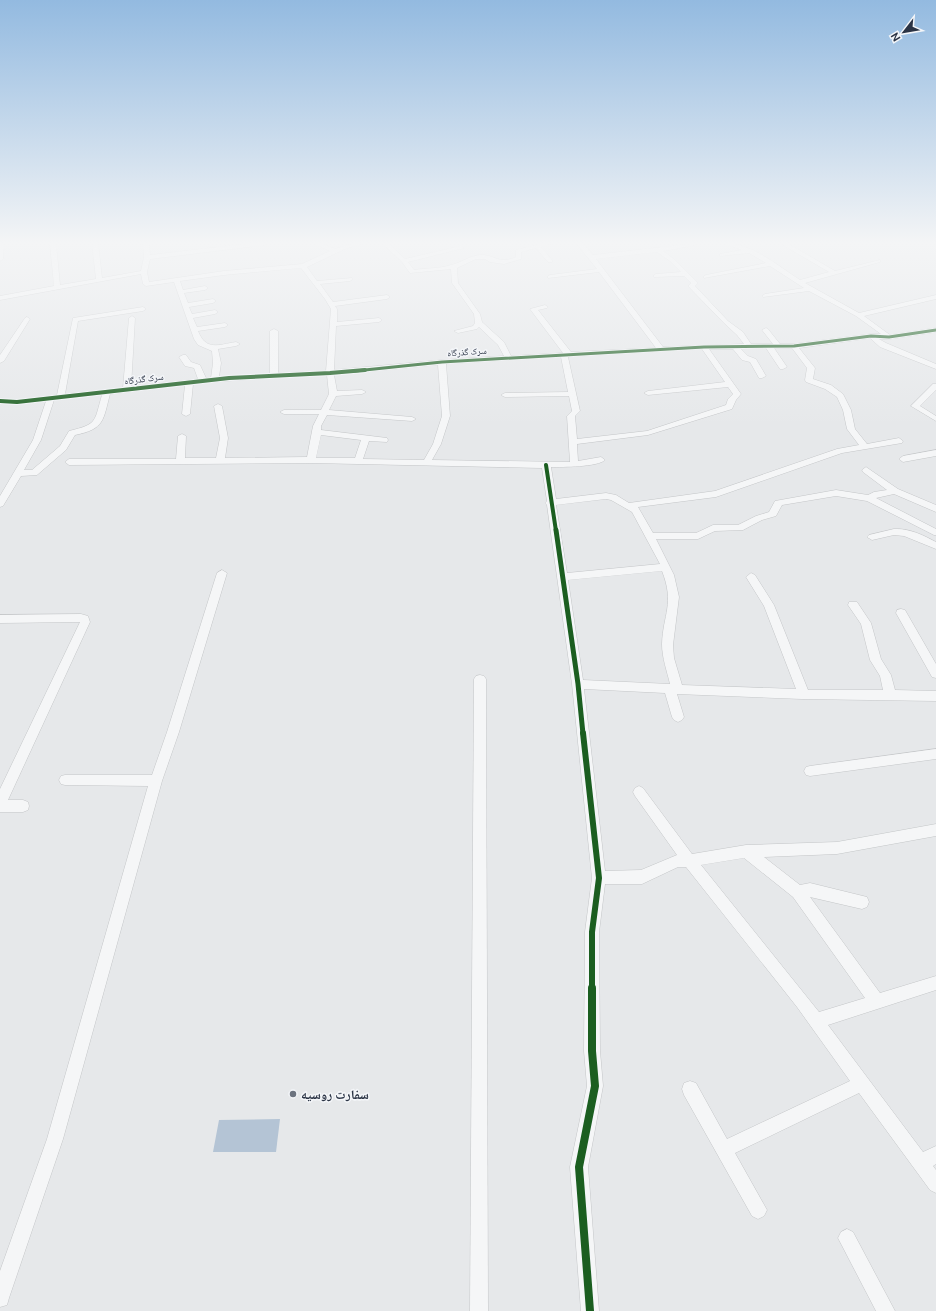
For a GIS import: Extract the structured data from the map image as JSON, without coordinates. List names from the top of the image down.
{
  "streets": {
    "street": ["سرک گذرگاه"]
  },
  "places": ["سفارت روسیه"],
  "north": "bottom left"
}
